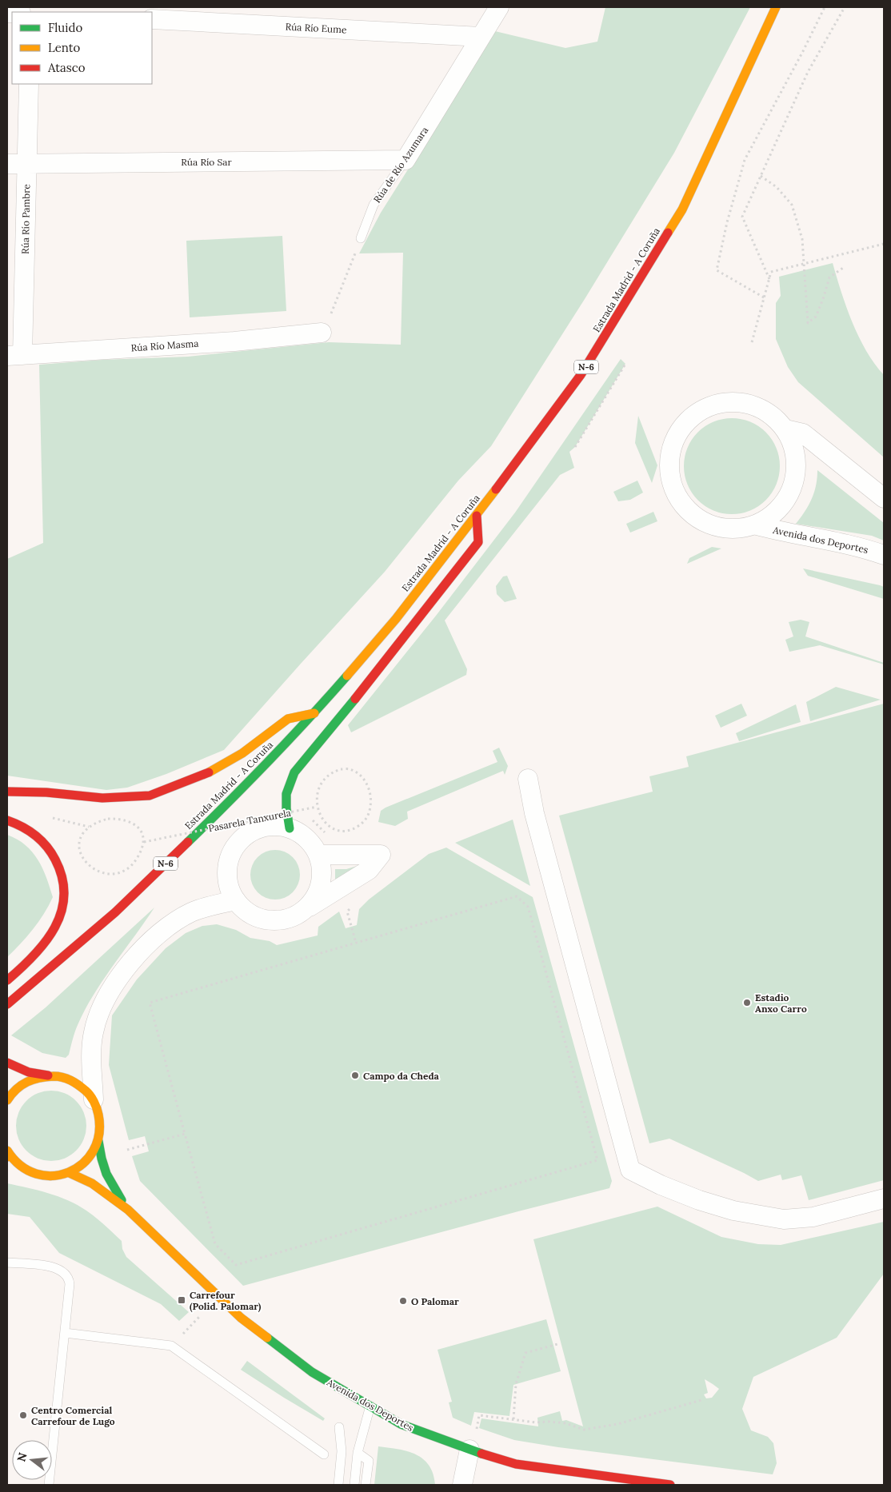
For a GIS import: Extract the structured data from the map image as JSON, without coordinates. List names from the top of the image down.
{
  "streets": {
    "main road": ["Estrada Madrid - A Coruña", "N-6", "Avenida dos Deportes"],
    "street": [
      "Rúa Río Eume",
      "Rúa Río Sar",
      "Rúa de Río Azumara",
      "Rúa Río Pambre",
      "Rúa Río Masma"
    ],
    "path": ["Pasarela Tanxurela"]
  },
  "crossings": [
    ["Rúa Río Eume", "Rúa de Río Azumara"],
    ["Rúa Río Sar", "Rúa de Río Azumara"],
    ["Rúa Río Sar", "Rúa Río Pambre"],
    ["Rúa Río Pambre", "Rúa Río Masma"]
  ],
  "places": {
    "other": [
      "Estadio Anxo Carro",
      "Campo da Cheda",
      "O Palomar",
      "Centro Comercial Carrefour de Lugo"
    ],
    "transit": ["Carrefour (Polid. Palomar)"]
  },
  "legend": ["Fluido", "Lento", "Atasco"],
  "north": "left"
}
